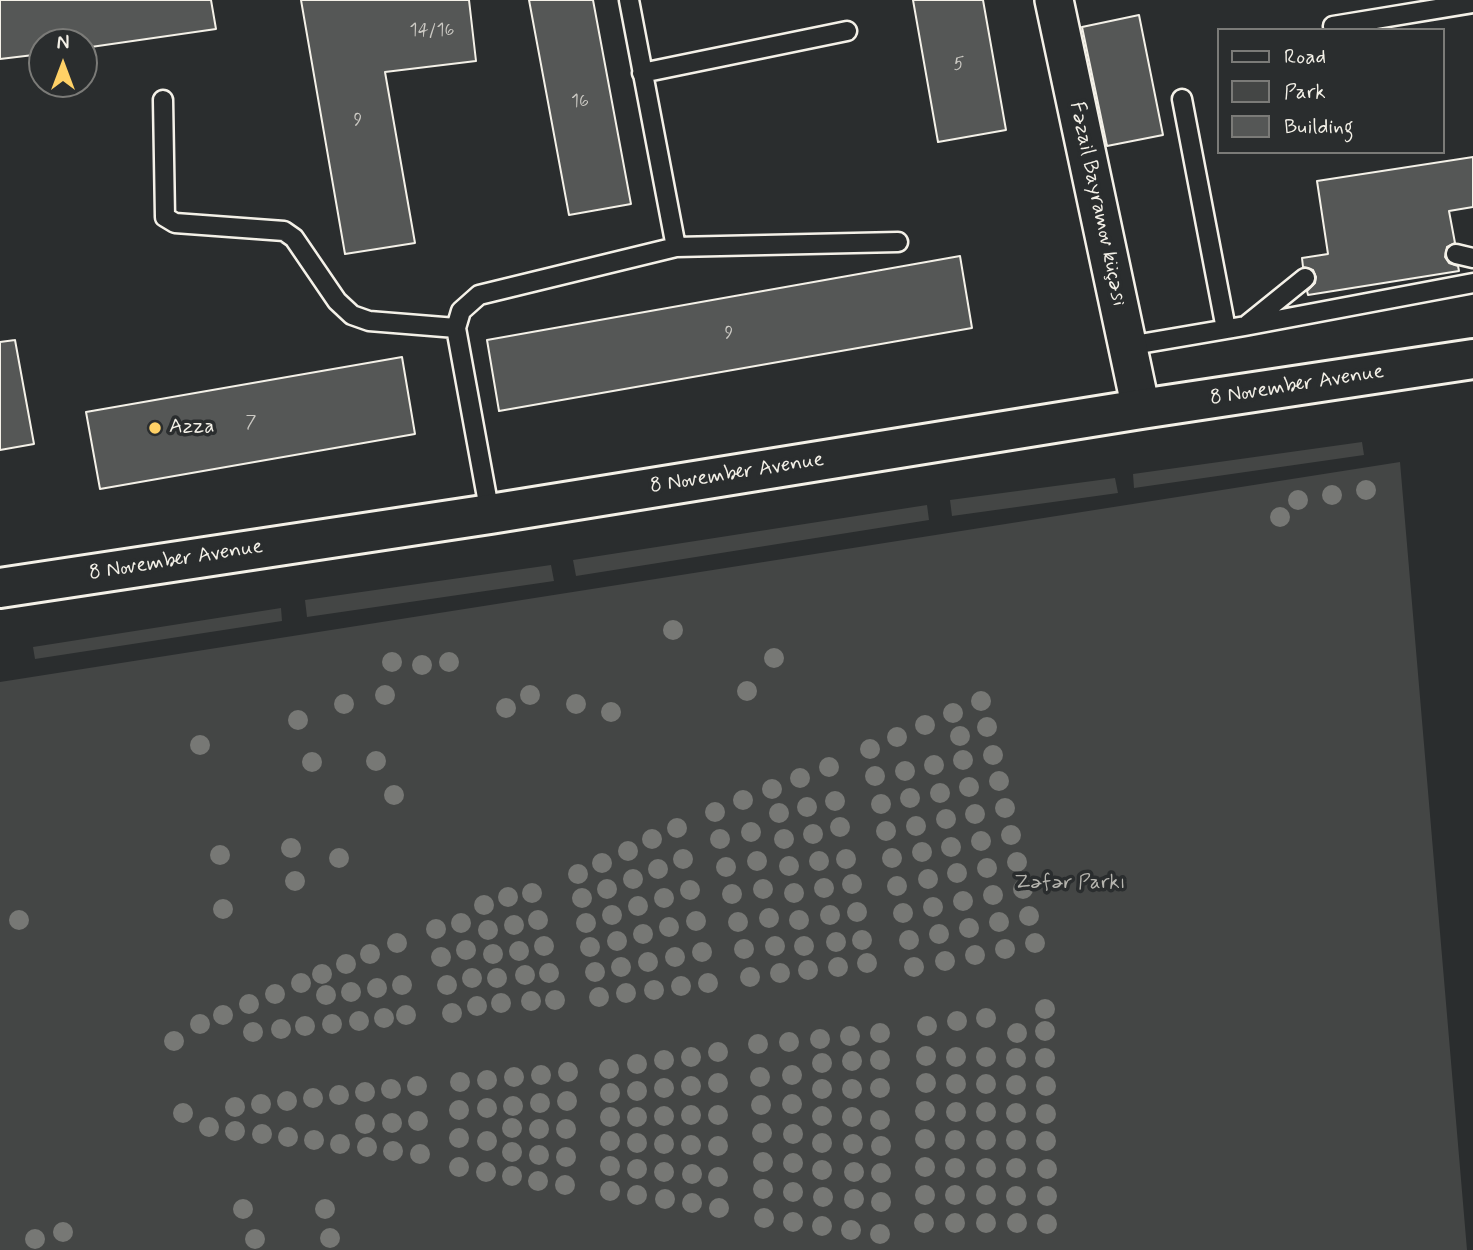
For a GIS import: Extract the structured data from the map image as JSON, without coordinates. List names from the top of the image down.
{
  "streets": {
    "highway": ["8 November Avenue"],
    "street": ["Fəzail Bayramov küçəsi"]
  },
  "crossings": [
    ["Fəzail Bayramov küçəsi", "8 November Avenue"]
  ],
  "parks": ["Zəfər Parkı"],
  "places": ["Azza"],
  "house_numbers": [
    "14/16",
    "5",
    "16",
    "9",
    "9",
    "7"
  ],
  "legend": ["Road", "Park", "Building"],
  "north": "top"
}
